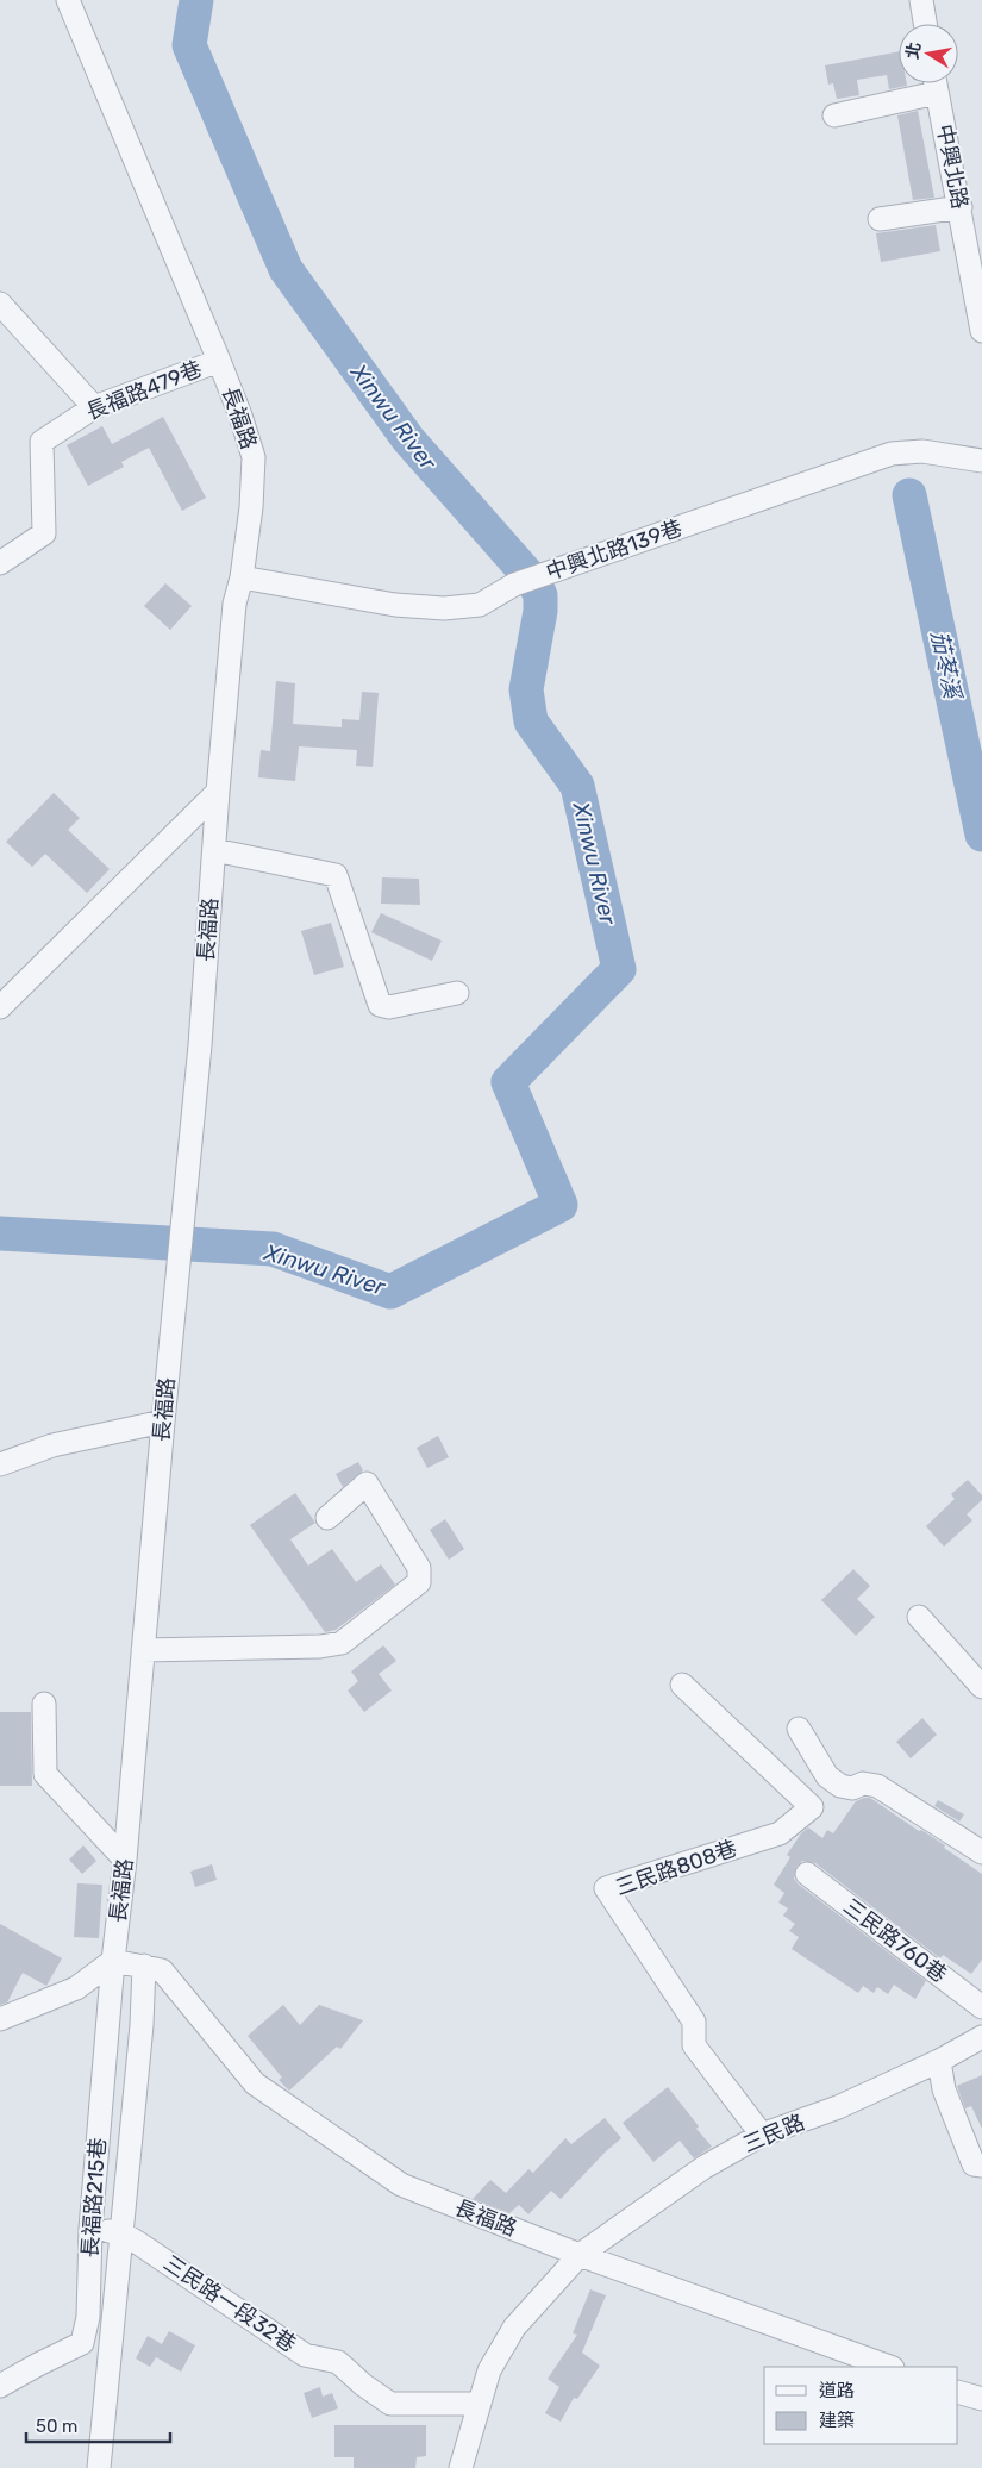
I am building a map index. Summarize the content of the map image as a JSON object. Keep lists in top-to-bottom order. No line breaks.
{"streets":{"street":["中興北路","長福路479巷","長福路","中興北路139巷","三民路808巷","三民路760巷","三民路","長福路215巷","三民路一段32巷"]},"crossings":[["長福路479巷","長福路"],["長福路","中興北路139巷"],["長福路","三民路"],["長福路","長福路215巷"],["三民路808巷","三民路"],["三民路","三民路一段32巷"],["長福路215巷","三民路一段32巷"]],"water":["Xinwu River","茄苳溪"],"legend":["道路","建築"],"scale_bar":"50 m","north":"left"}
